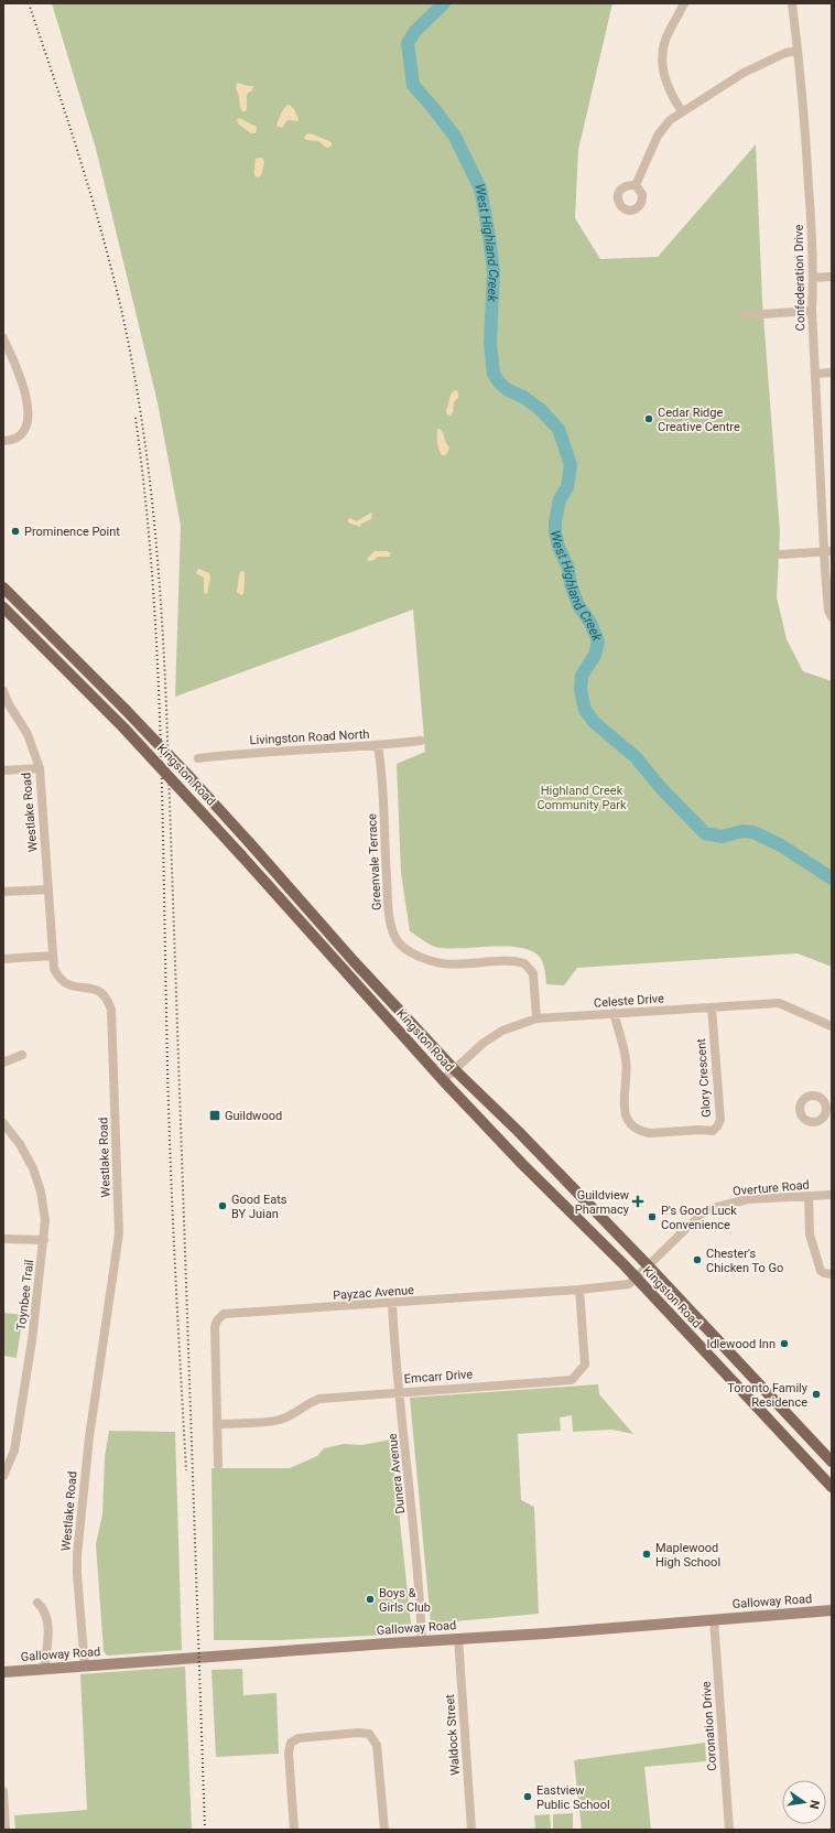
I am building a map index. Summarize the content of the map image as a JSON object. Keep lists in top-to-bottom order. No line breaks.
{"streets":{"main road":["Kingston Road"],"street":["Confederation Drive","Livingston Road North","Westlake Road","Greenvale Terrace","Celeste Drive","Glory Crescent","Overture Road","Payzac Avenue","Toynbee Trail","Emcarr Drive","Dunera Avenue","Galloway Road","Coronation Drive","Waldock Street"]},"crossings":[["Livingston Road North","Greenvale Terrace"],["Kingston Road","Celeste Drive"],["Kingston Road","Overture Road"],["Kingston Road","Payzac Avenue"],["Westlake Road","Galloway Road"],["Greenvale Terrace","Celeste Drive"],["Celeste Drive","Glory Crescent"],["Overture Road","Payzac Avenue"],["Payzac Avenue","Emcarr Drive"],["Payzac Avenue","Dunera Avenue"],["Emcarr Drive","Dunera Avenue"],["Dunera Avenue","Galloway Road"],["Galloway Road","Coronation Drive"],["Galloway Road","Waldock Street"]],"water":["West Highland Creek"],"parks":["Highland Creek Community Park"],"places":{"other":["Cedar Ridge Creative Centre","Prominence Point","Good Eats BY Juian","P's Good Luck Convenience","Chester's Chicken To Go","Idlewood Inn","Toronto Family Residence","Maplewood High School","Boys & Girls Club","Eastview Public School"],"transit":["Guildwood"],"health":["Guildview Pharmacy"]},"north":"right"}
